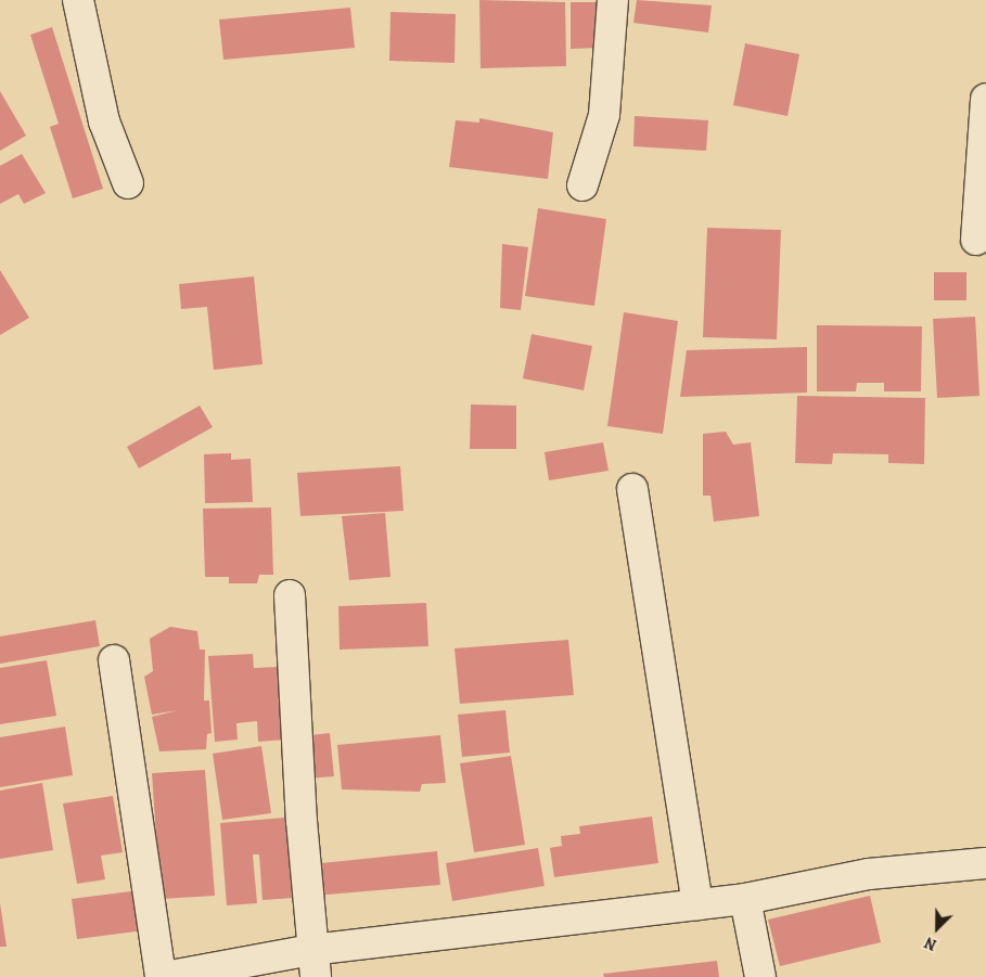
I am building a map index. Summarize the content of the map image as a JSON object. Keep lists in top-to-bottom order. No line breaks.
{"north":"bottom left"}
